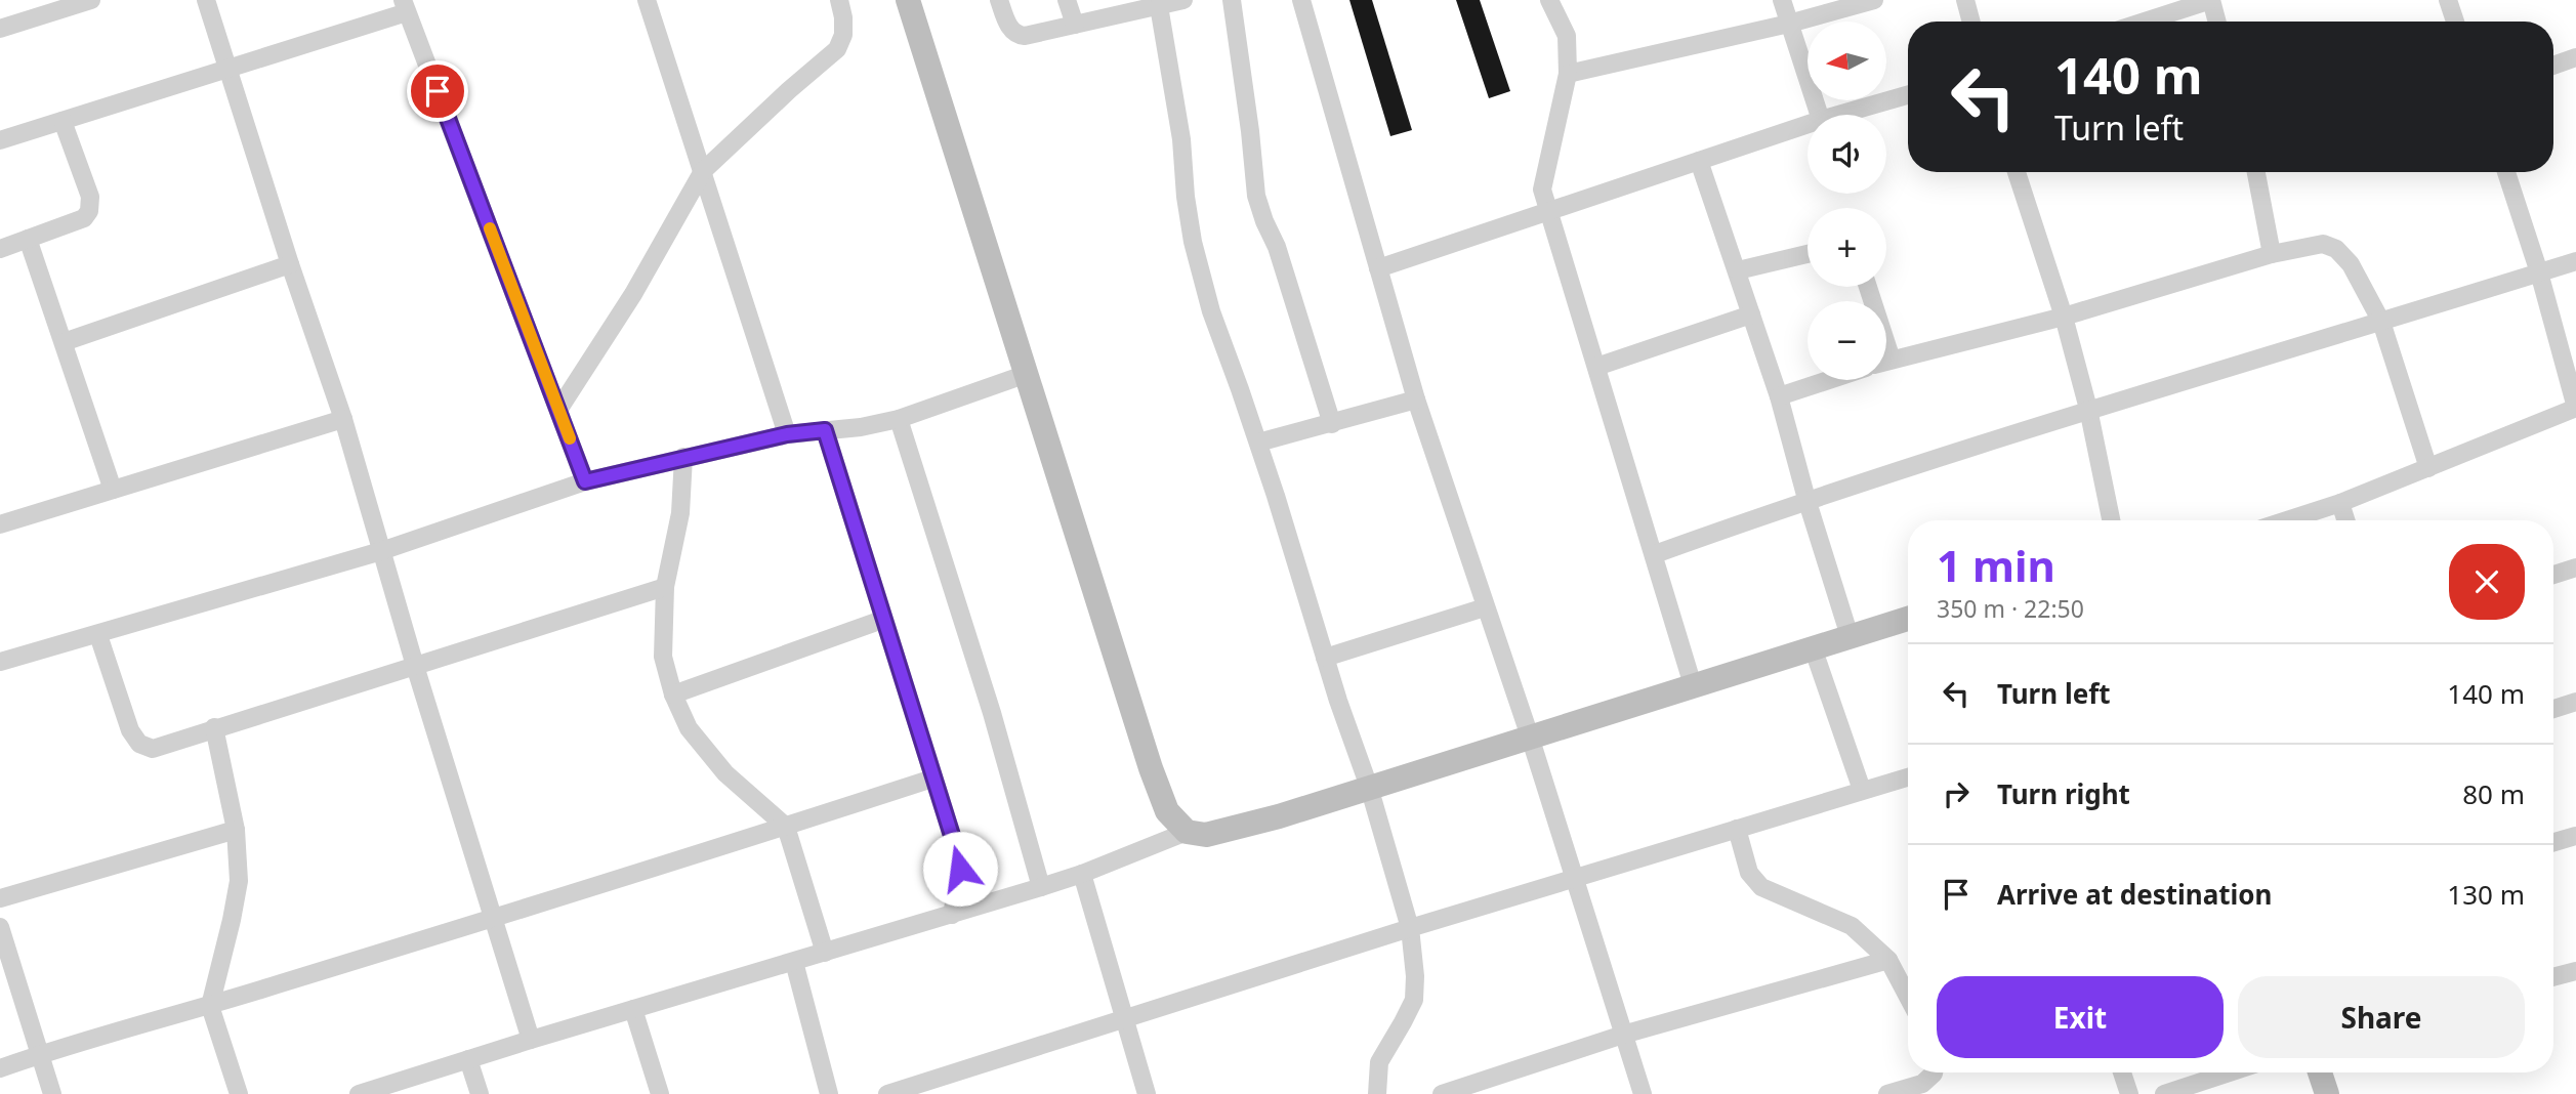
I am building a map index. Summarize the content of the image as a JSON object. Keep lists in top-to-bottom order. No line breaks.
{"north":"left","page":{"map_buttons":["+","−"],"turn":["140 m","Turn left"],"heading":["1 min","350 m · 22:50"],"list":[{"name":"Turn left","value":"140 m"},{"name":"Turn right","value":"80 m"},{"name":"Arrive at destination","value":"130 m"}],"buttons":["Exit","Share"]}}
